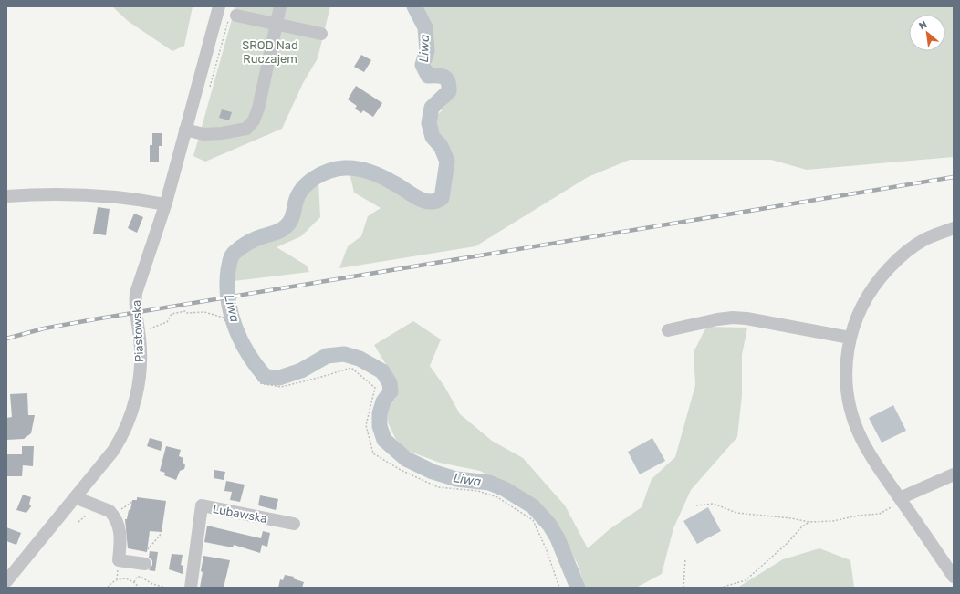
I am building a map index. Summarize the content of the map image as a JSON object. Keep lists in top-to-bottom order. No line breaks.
{"streets":{"street":["Piastowska","Lubawska"]},"water":["Liwa"],"parks":["SROD Nad Ruczajem"],"north":"top left"}
